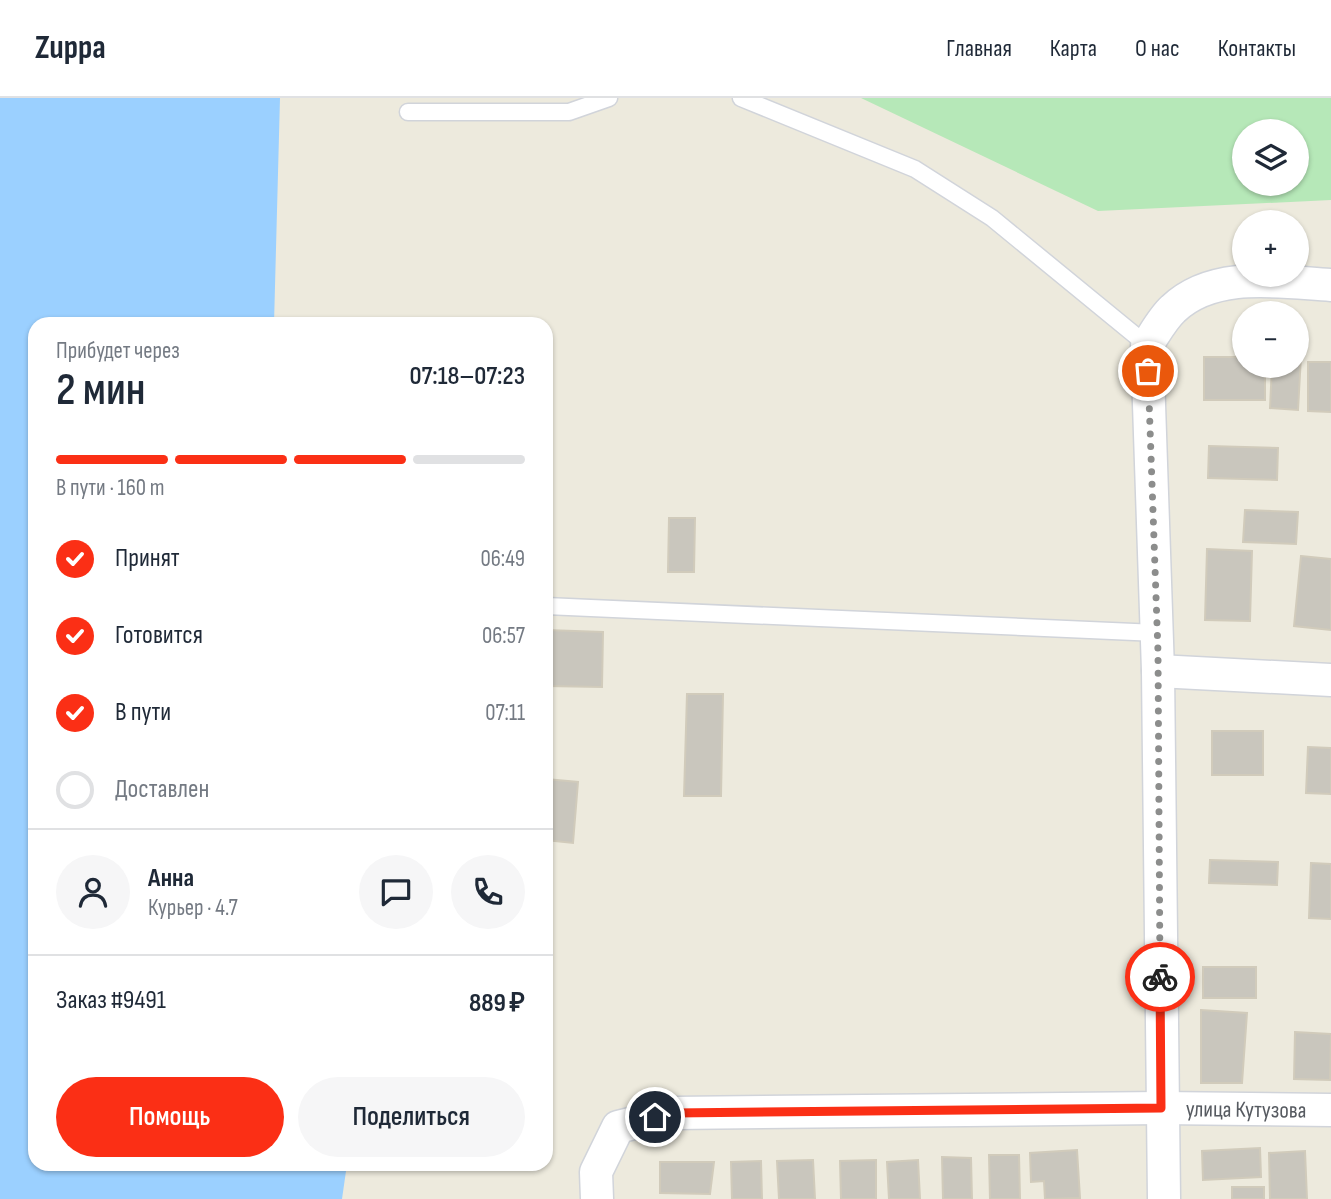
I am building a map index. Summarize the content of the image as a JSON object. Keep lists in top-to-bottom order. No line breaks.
{"streets":{"street":["улица Кутузова"]},"page":{"header":"Zuppa","nav":["Главная","Карта","О нас","Контакты"],"map_buttons":["+","−"],"heading":["2 мин","Прибудет через","07:18–07:23"],"panel":["Анна","Курьер · 4.7","Заказ #9491","889 ₽"],"bar":"В пути · 160 m","list":[["Принят","06:49"],["Готовится","06:57"],["В пути","07:11"],"Доставлен"],"buttons":["Помощь","Поделиться"]}}
